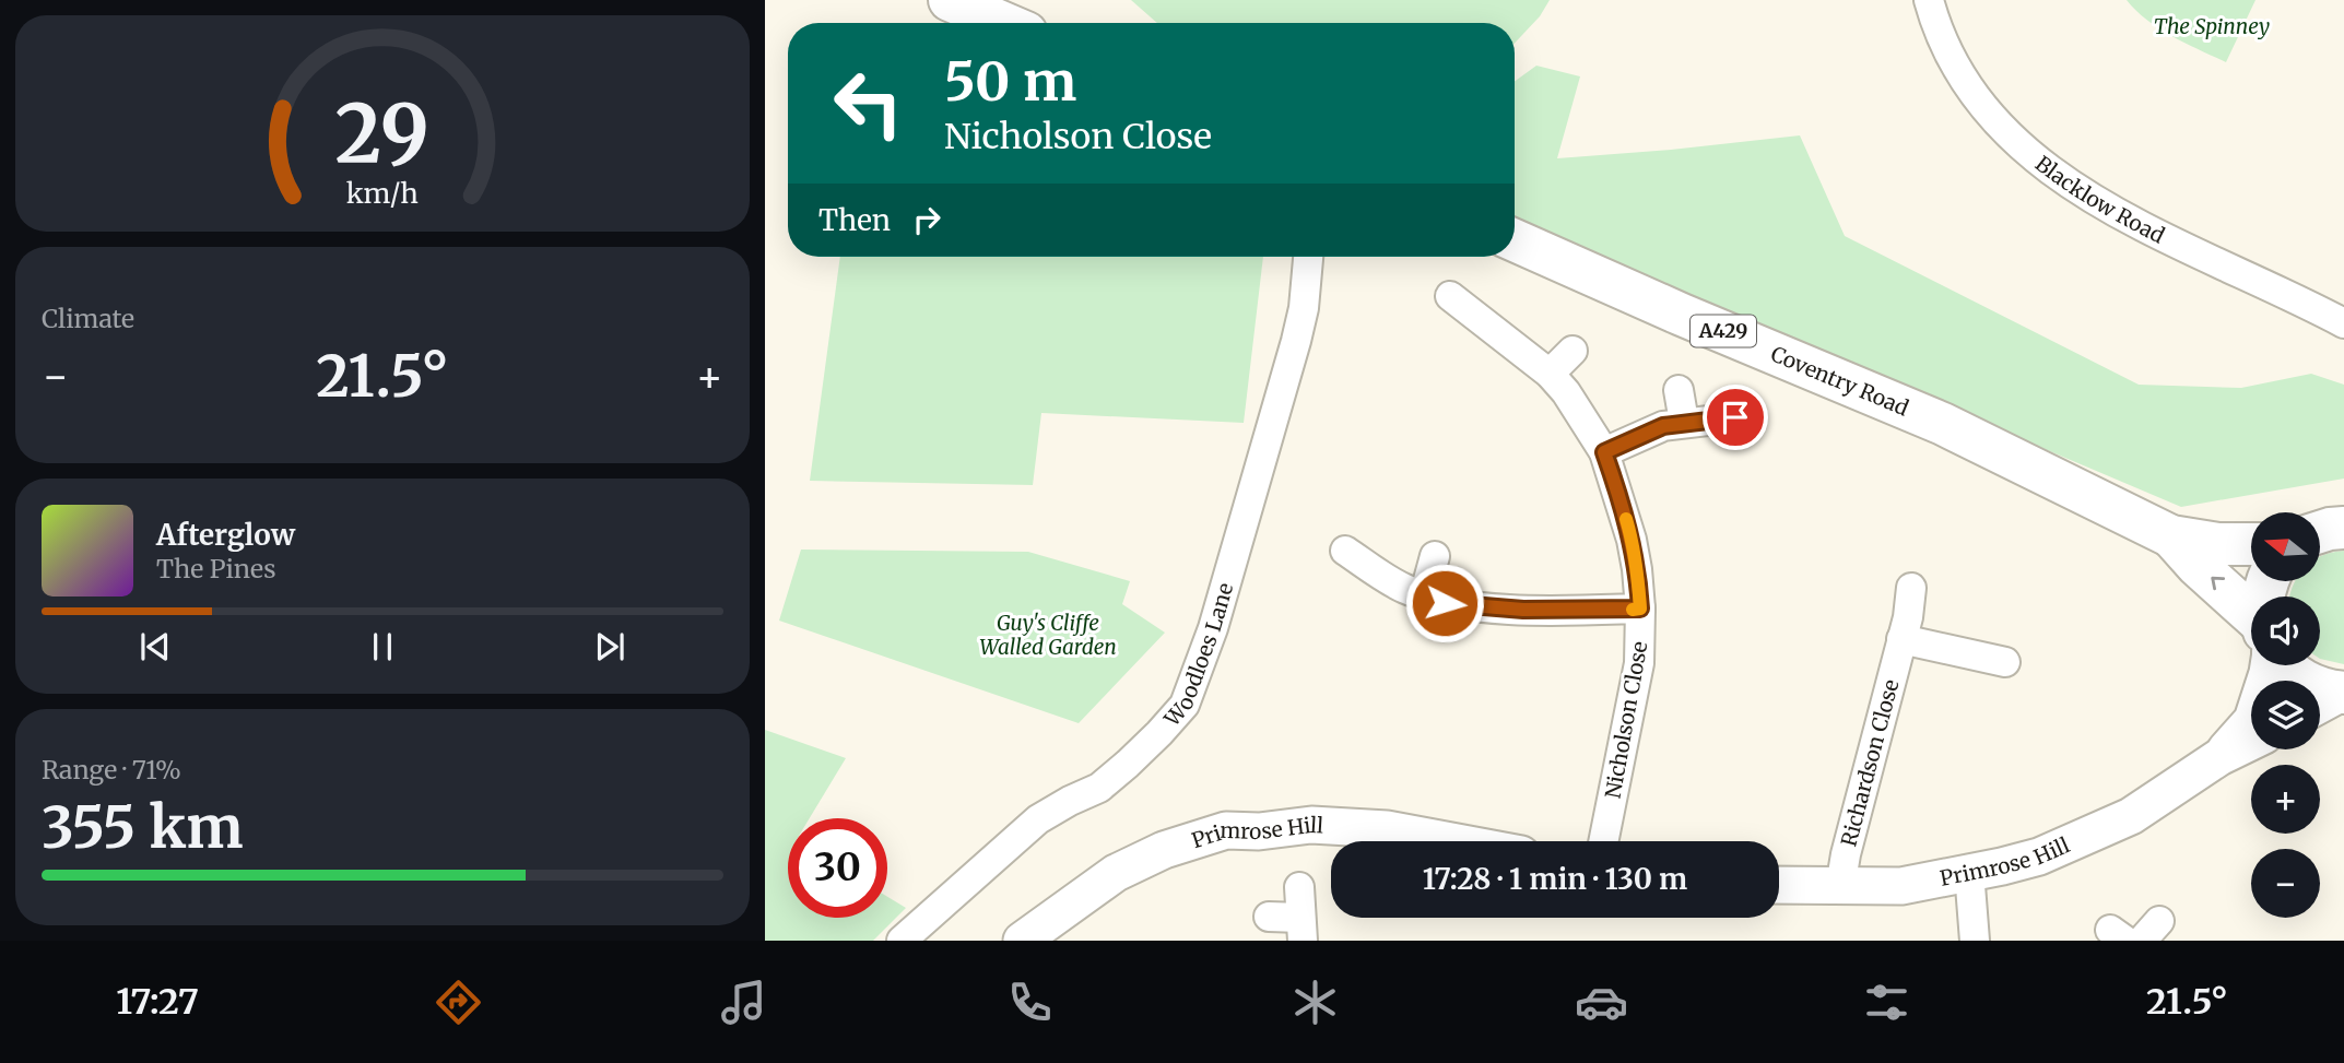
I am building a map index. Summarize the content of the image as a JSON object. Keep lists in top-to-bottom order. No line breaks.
{"streets":{"main road":["A429","Coventry Road"],"street":["Blacklow Road","Woodloes Lane","Nicholson Close","Richardson Close","Primrose Hill"]},"crossings":[["Richardson Close","Primrose Hill"]],"parks":["The Spinney","Guy's Cliffe Walled Garden"],"north":"left","page":{"turn":["50 m","Nicholson Close"],"then":"Then","tile":["Climate",["Range · 71%","355 km"]],"heat":["−","21.5°","+"],"song":["Afterglow","The Pines"],"map_buttons":["+","−"],"limit":"30","trip":"17:28 · 1 min · 130 m","tabs":["17:27","21.5°"],"gauge":["29","km/h"]}}
